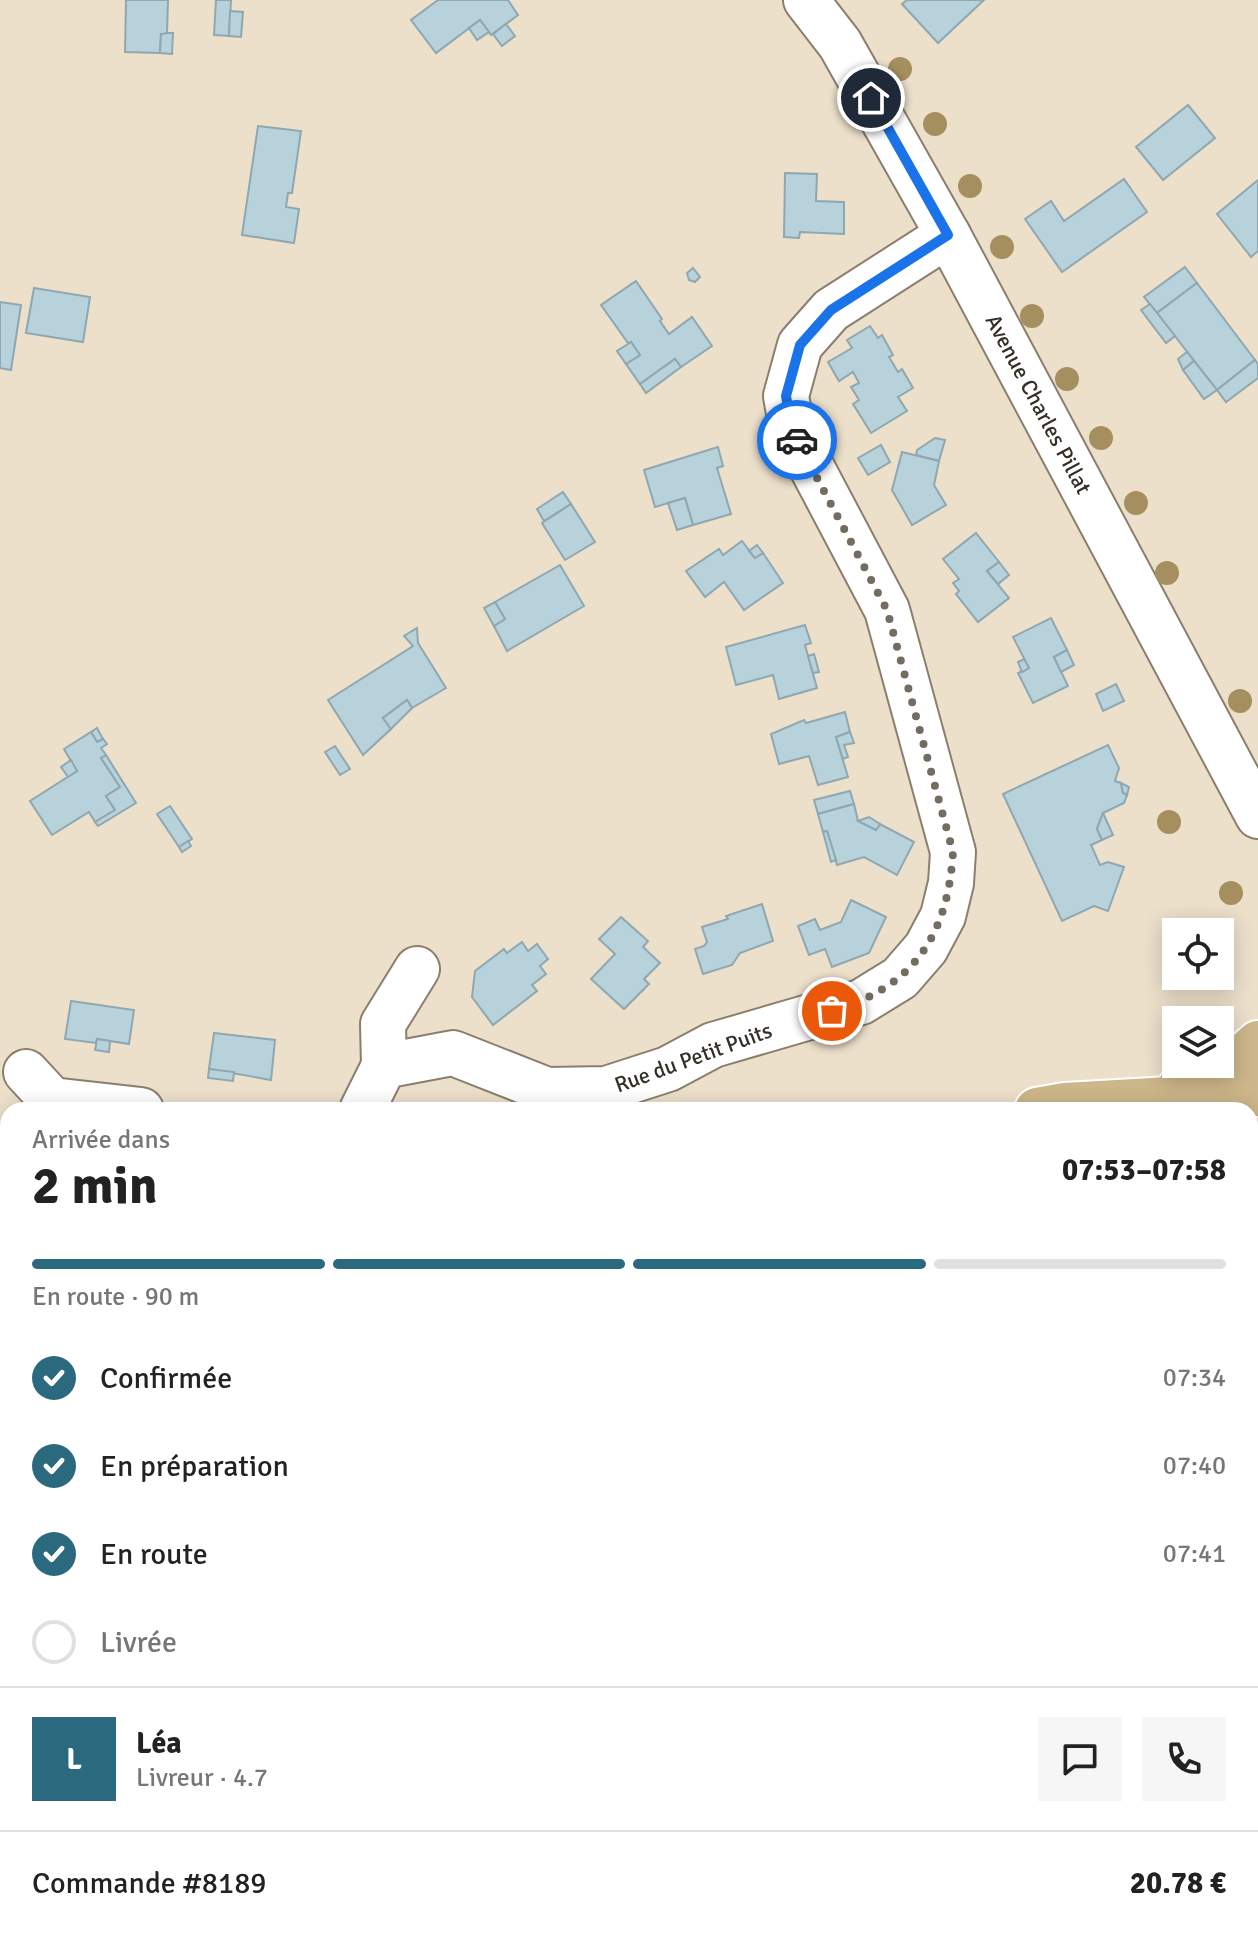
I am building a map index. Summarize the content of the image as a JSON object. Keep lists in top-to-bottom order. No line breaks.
{"streets":{"street":["Avenue Charles Pillat","Rue du Petit Puits"]},"crossings":[["Avenue Charles Pillat","Rue du Petit Puits"]],"page":{"heading":["2 min","Arrivée dans","07:53–07:58"],"panel":["Léa","Livreur · 4.7","Commande #8189","20.78 €"],"bar":"En route · 90 m","list":[["Confirmée","07:34"],["En préparation","07:40"],["En route","07:41"],"Livrée"],"round":"L"}}
